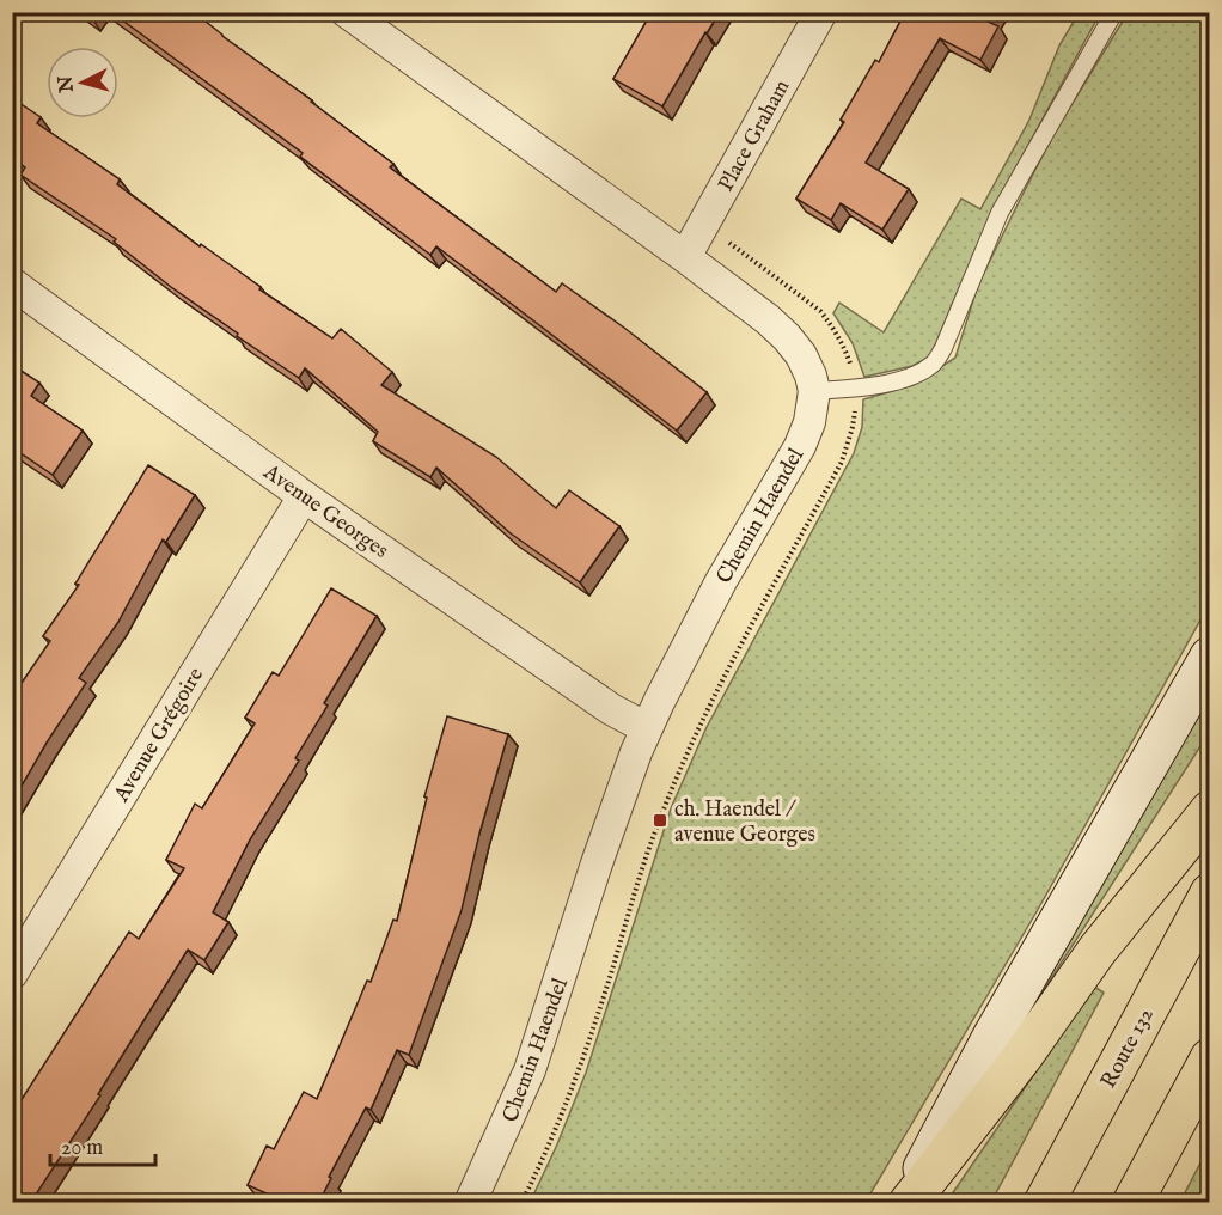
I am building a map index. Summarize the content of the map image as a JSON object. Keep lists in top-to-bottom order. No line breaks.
{"streets":{"highway":["Route 132"],"street":["Place Graham","Avenue Georges","Chemin Haendel","Avenue Grégoire"]},"crossings":[["Avenue Georges","Chemin Haendel"],["Avenue Georges","Avenue Grégoire"]],"places":{"transit":["ch. Haendel / avenue Georges"]},"scale_bar":"20 m","north":"left"}
